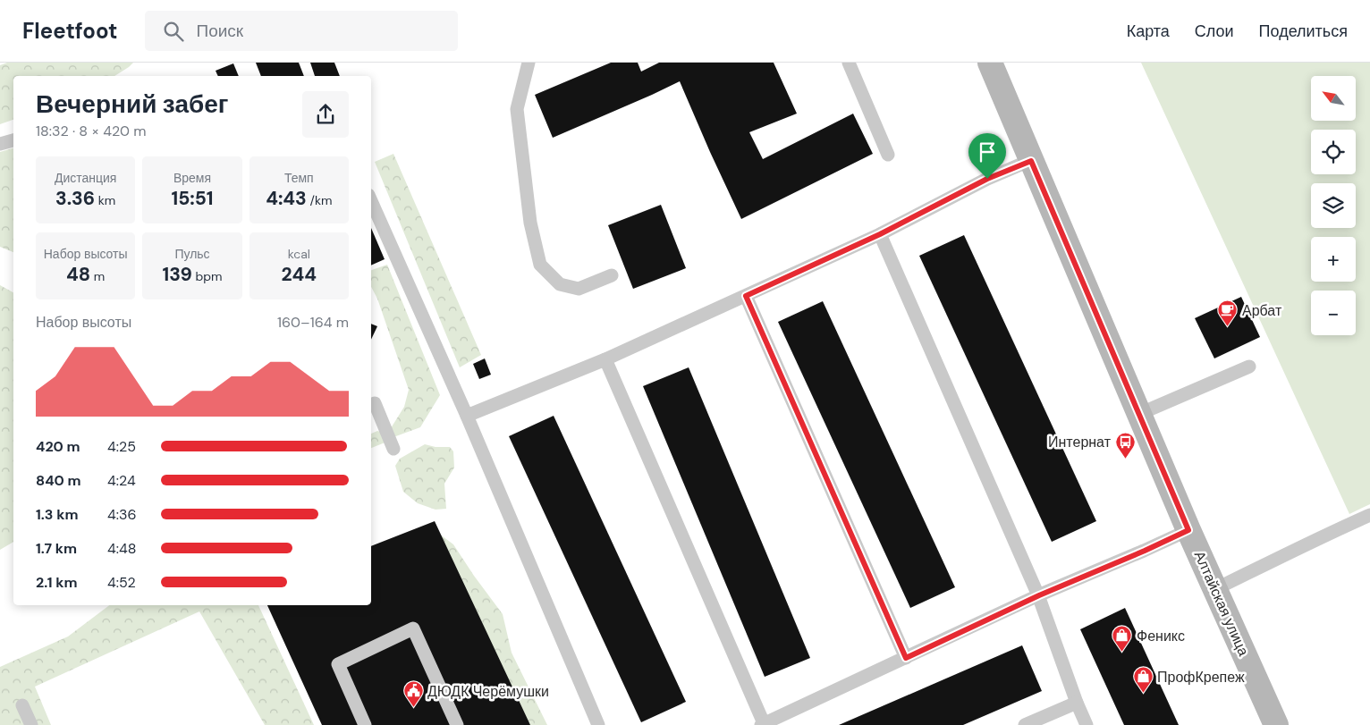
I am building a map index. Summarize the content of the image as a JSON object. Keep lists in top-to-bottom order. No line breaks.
{"streets":{"main road":["Алтайская улица"]},"places":{"cafe":["Арбат"],"bus stop":["Интернат"],"shop":["Феникс","ПрофКрепеж"],"public building":["ДЮДК Черёмушки"]},"north":"top left","page":{"header":"Fleetfoot","search":"Поиск","nav":["Карта","Слои","Поделиться"],"map_buttons":["+","−"],"heading":["Вечерний забег","18:32 · 8 × 420 m"],"stats":[["Дистанция","3.36 km"],["Время","15:51"],["Темп","4:43 /km"],["Набор высоты","48 m"],["Пульс","139 bpm"],["kcal","244"]],"chart":["Набор высоты","160–164 m"],"list":[{"name":"420 m","note":"4:25"},{"name":"840 m","note":"4:24"},{"name":"1.3 km","note":"4:36"},{"name":"1.7 km","note":"4:48"},{"name":"2.1 km","note":"4:52"}]}}
